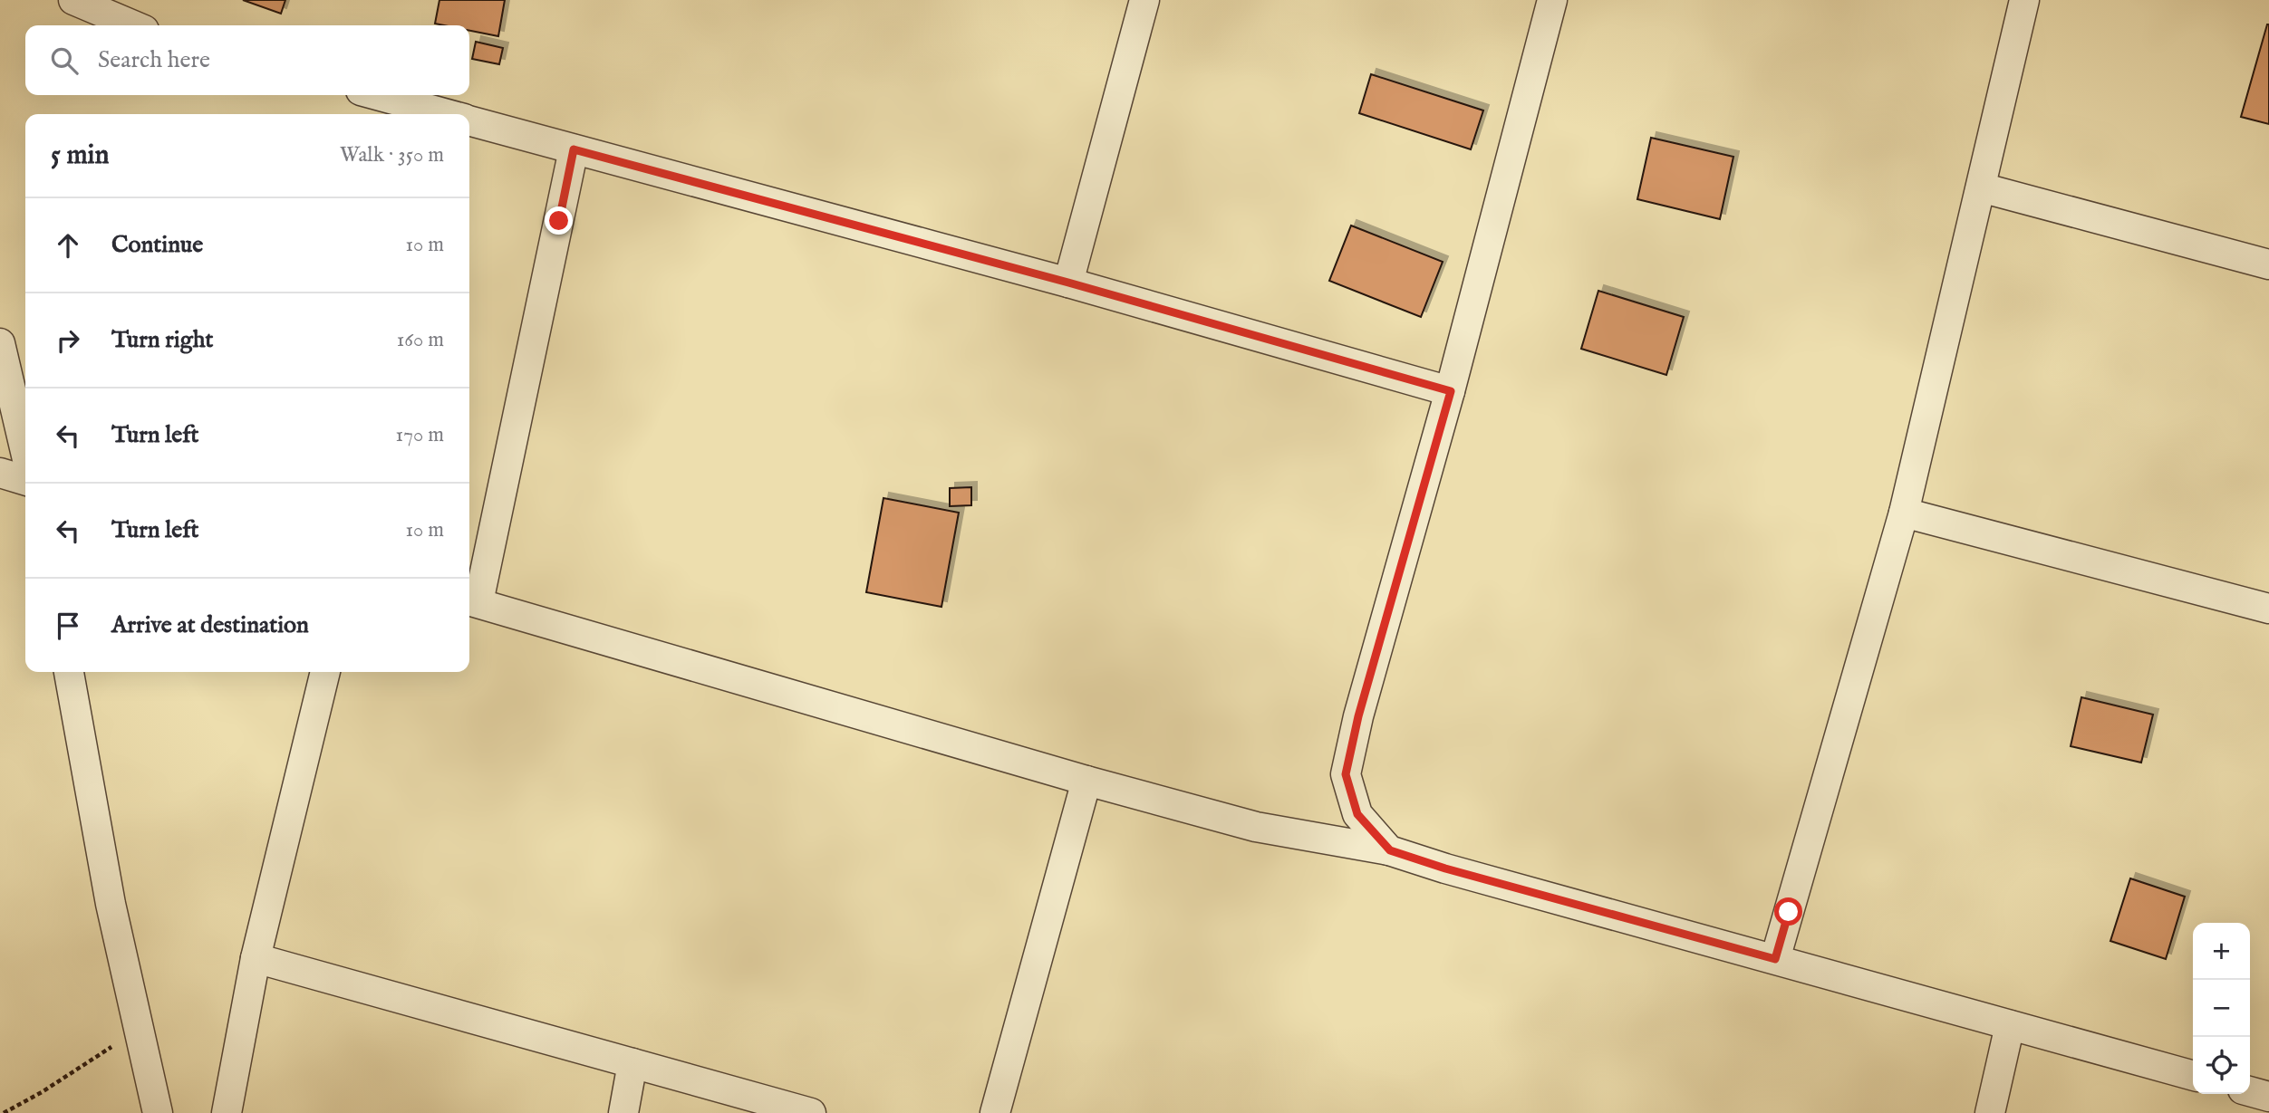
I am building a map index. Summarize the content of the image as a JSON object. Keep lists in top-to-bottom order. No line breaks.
{"page":{"search":"Search here","heading":["5 min","Walk · 350 m"],"list":[["Continue","10 m"],["Turn right","160 m"],["Turn left","170 m"],["Turn left","10 m"],"Arrive at destination"],"map_buttons":["+","−"]}}
